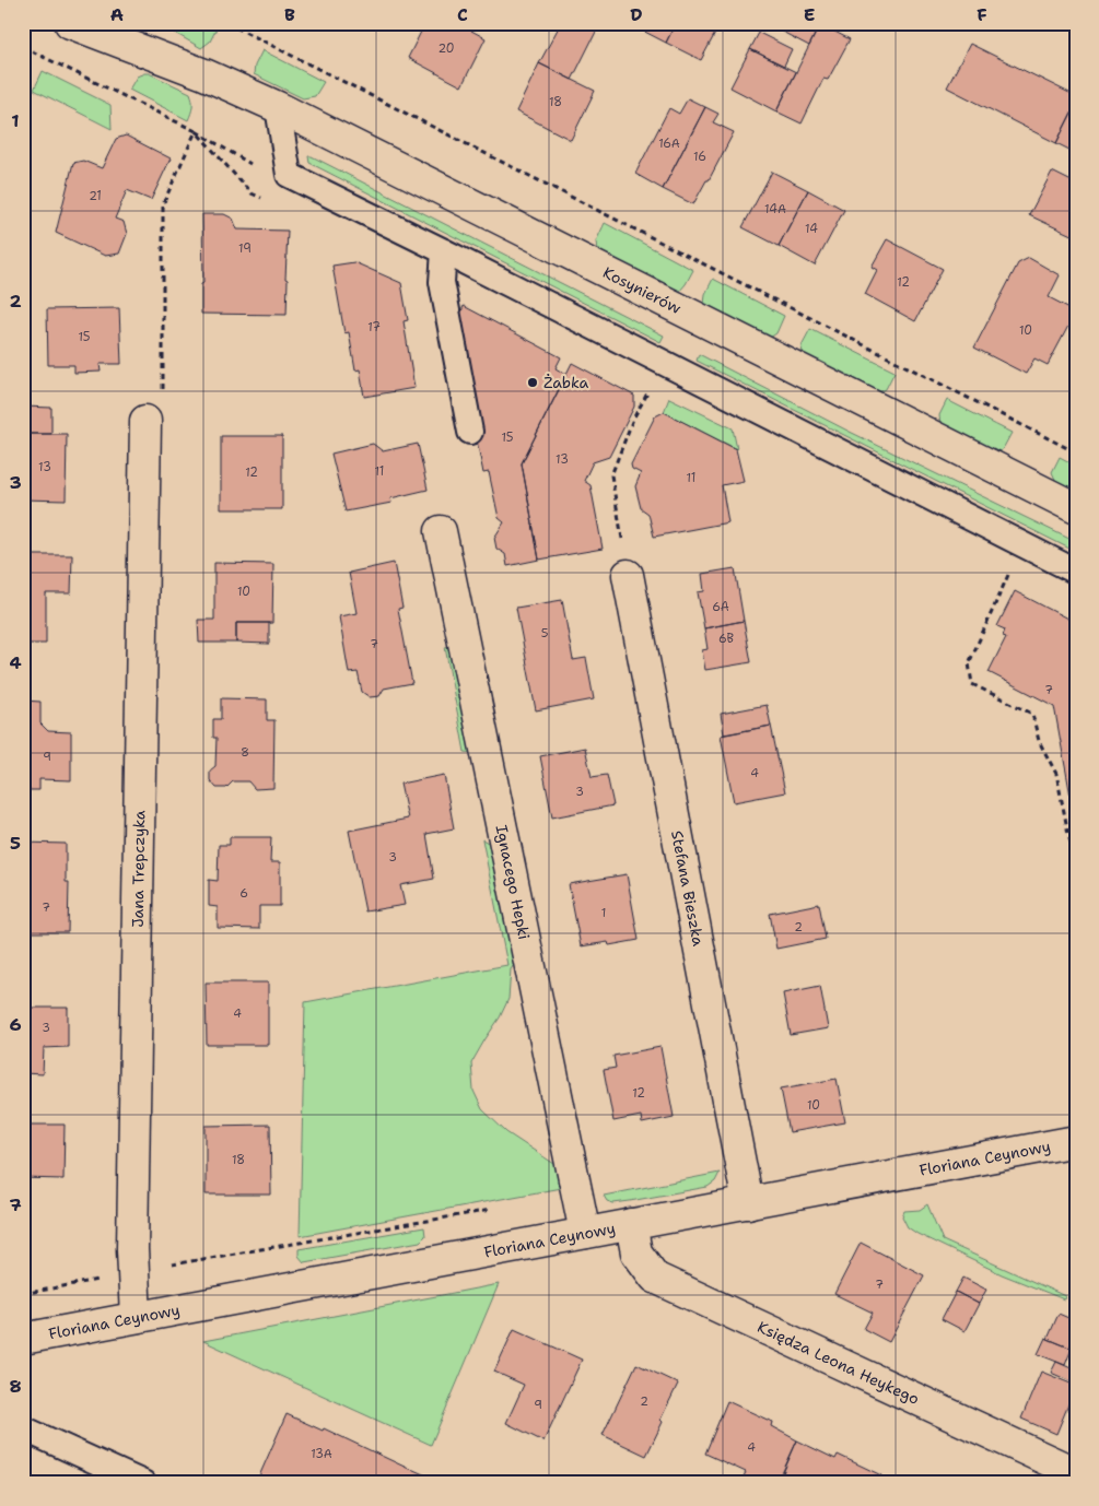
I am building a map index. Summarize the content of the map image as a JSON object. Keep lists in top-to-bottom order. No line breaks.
{"streets":{"street":["Kosynierów","Jana Trepczyka","Ignacego Hepki","Stefana Bieszka","Floriana Ceynowy","Księdza Leona Heykego"]},"crossings":[["Jana Trepczyka","Floriana Ceynowy"],["Ignacego Hepki","Floriana Ceynowy"],["Stefana Bieszka","Floriana Ceynowy"],["Floriana Ceynowy","Księdza Leona Heykego"]],"places":["Żabka"],"house_numbers":["20","18","16A","16","21","14A","14","19","12","17","10","15","15","13","13","11","12","11","10","6A","5","6B","7","7","8","9","4","3","3","6","7","1","2","4","3","12","10","18","7","2","9","4","13A"],"grid":{"columns":["A","B","C","D","E","F"],"rows":["1","2","3","4","5","6","7","8"]}}
